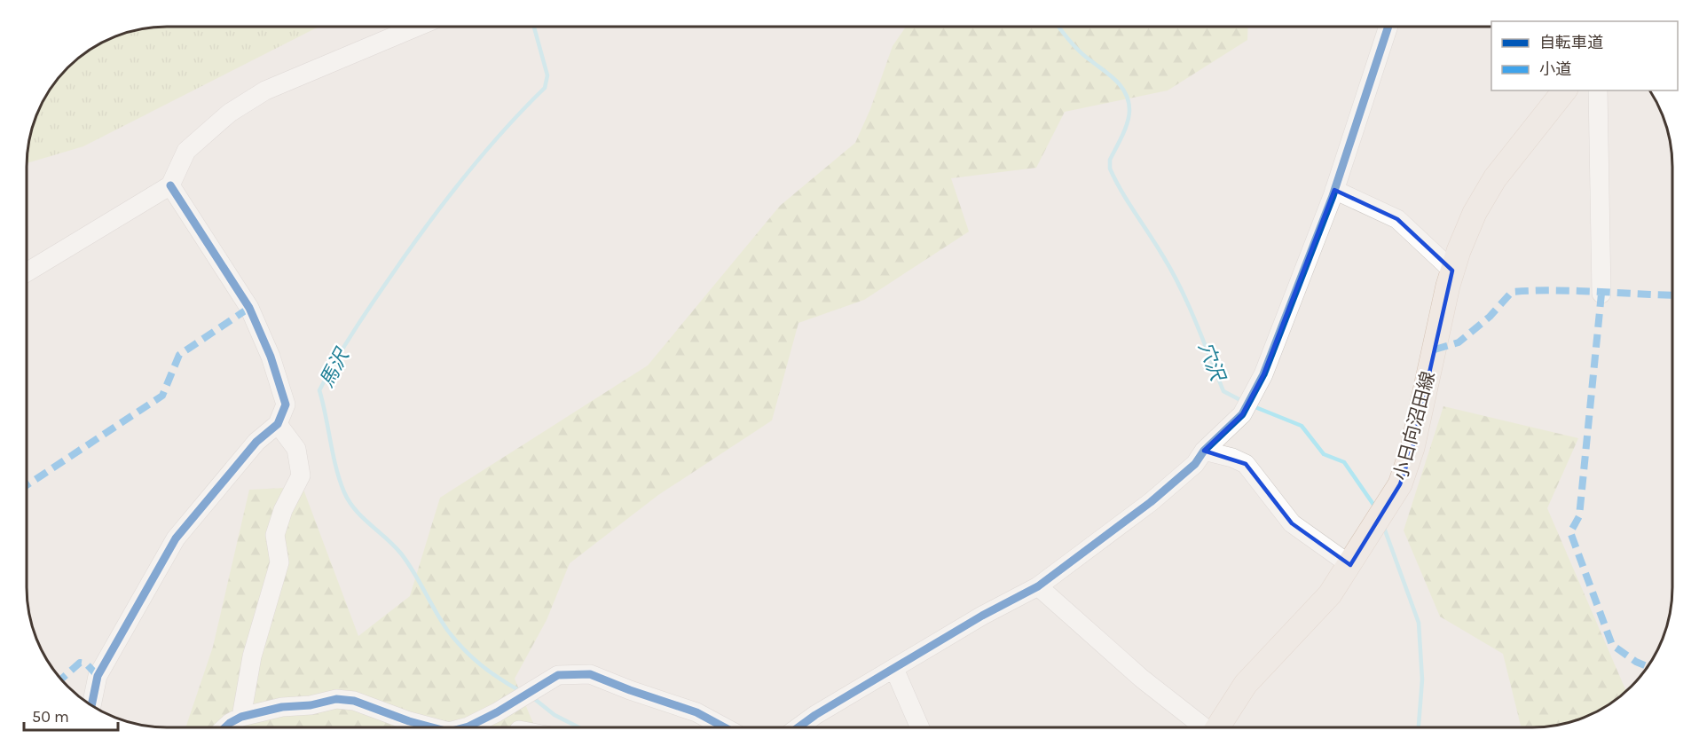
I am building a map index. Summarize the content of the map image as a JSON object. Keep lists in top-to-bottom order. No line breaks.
{"streets":{"main road":["小日向沼田線"]},"water":["穴沢","馬沢"],"legend":["自転車道","小道"],"scale_bar":"50 m"}
